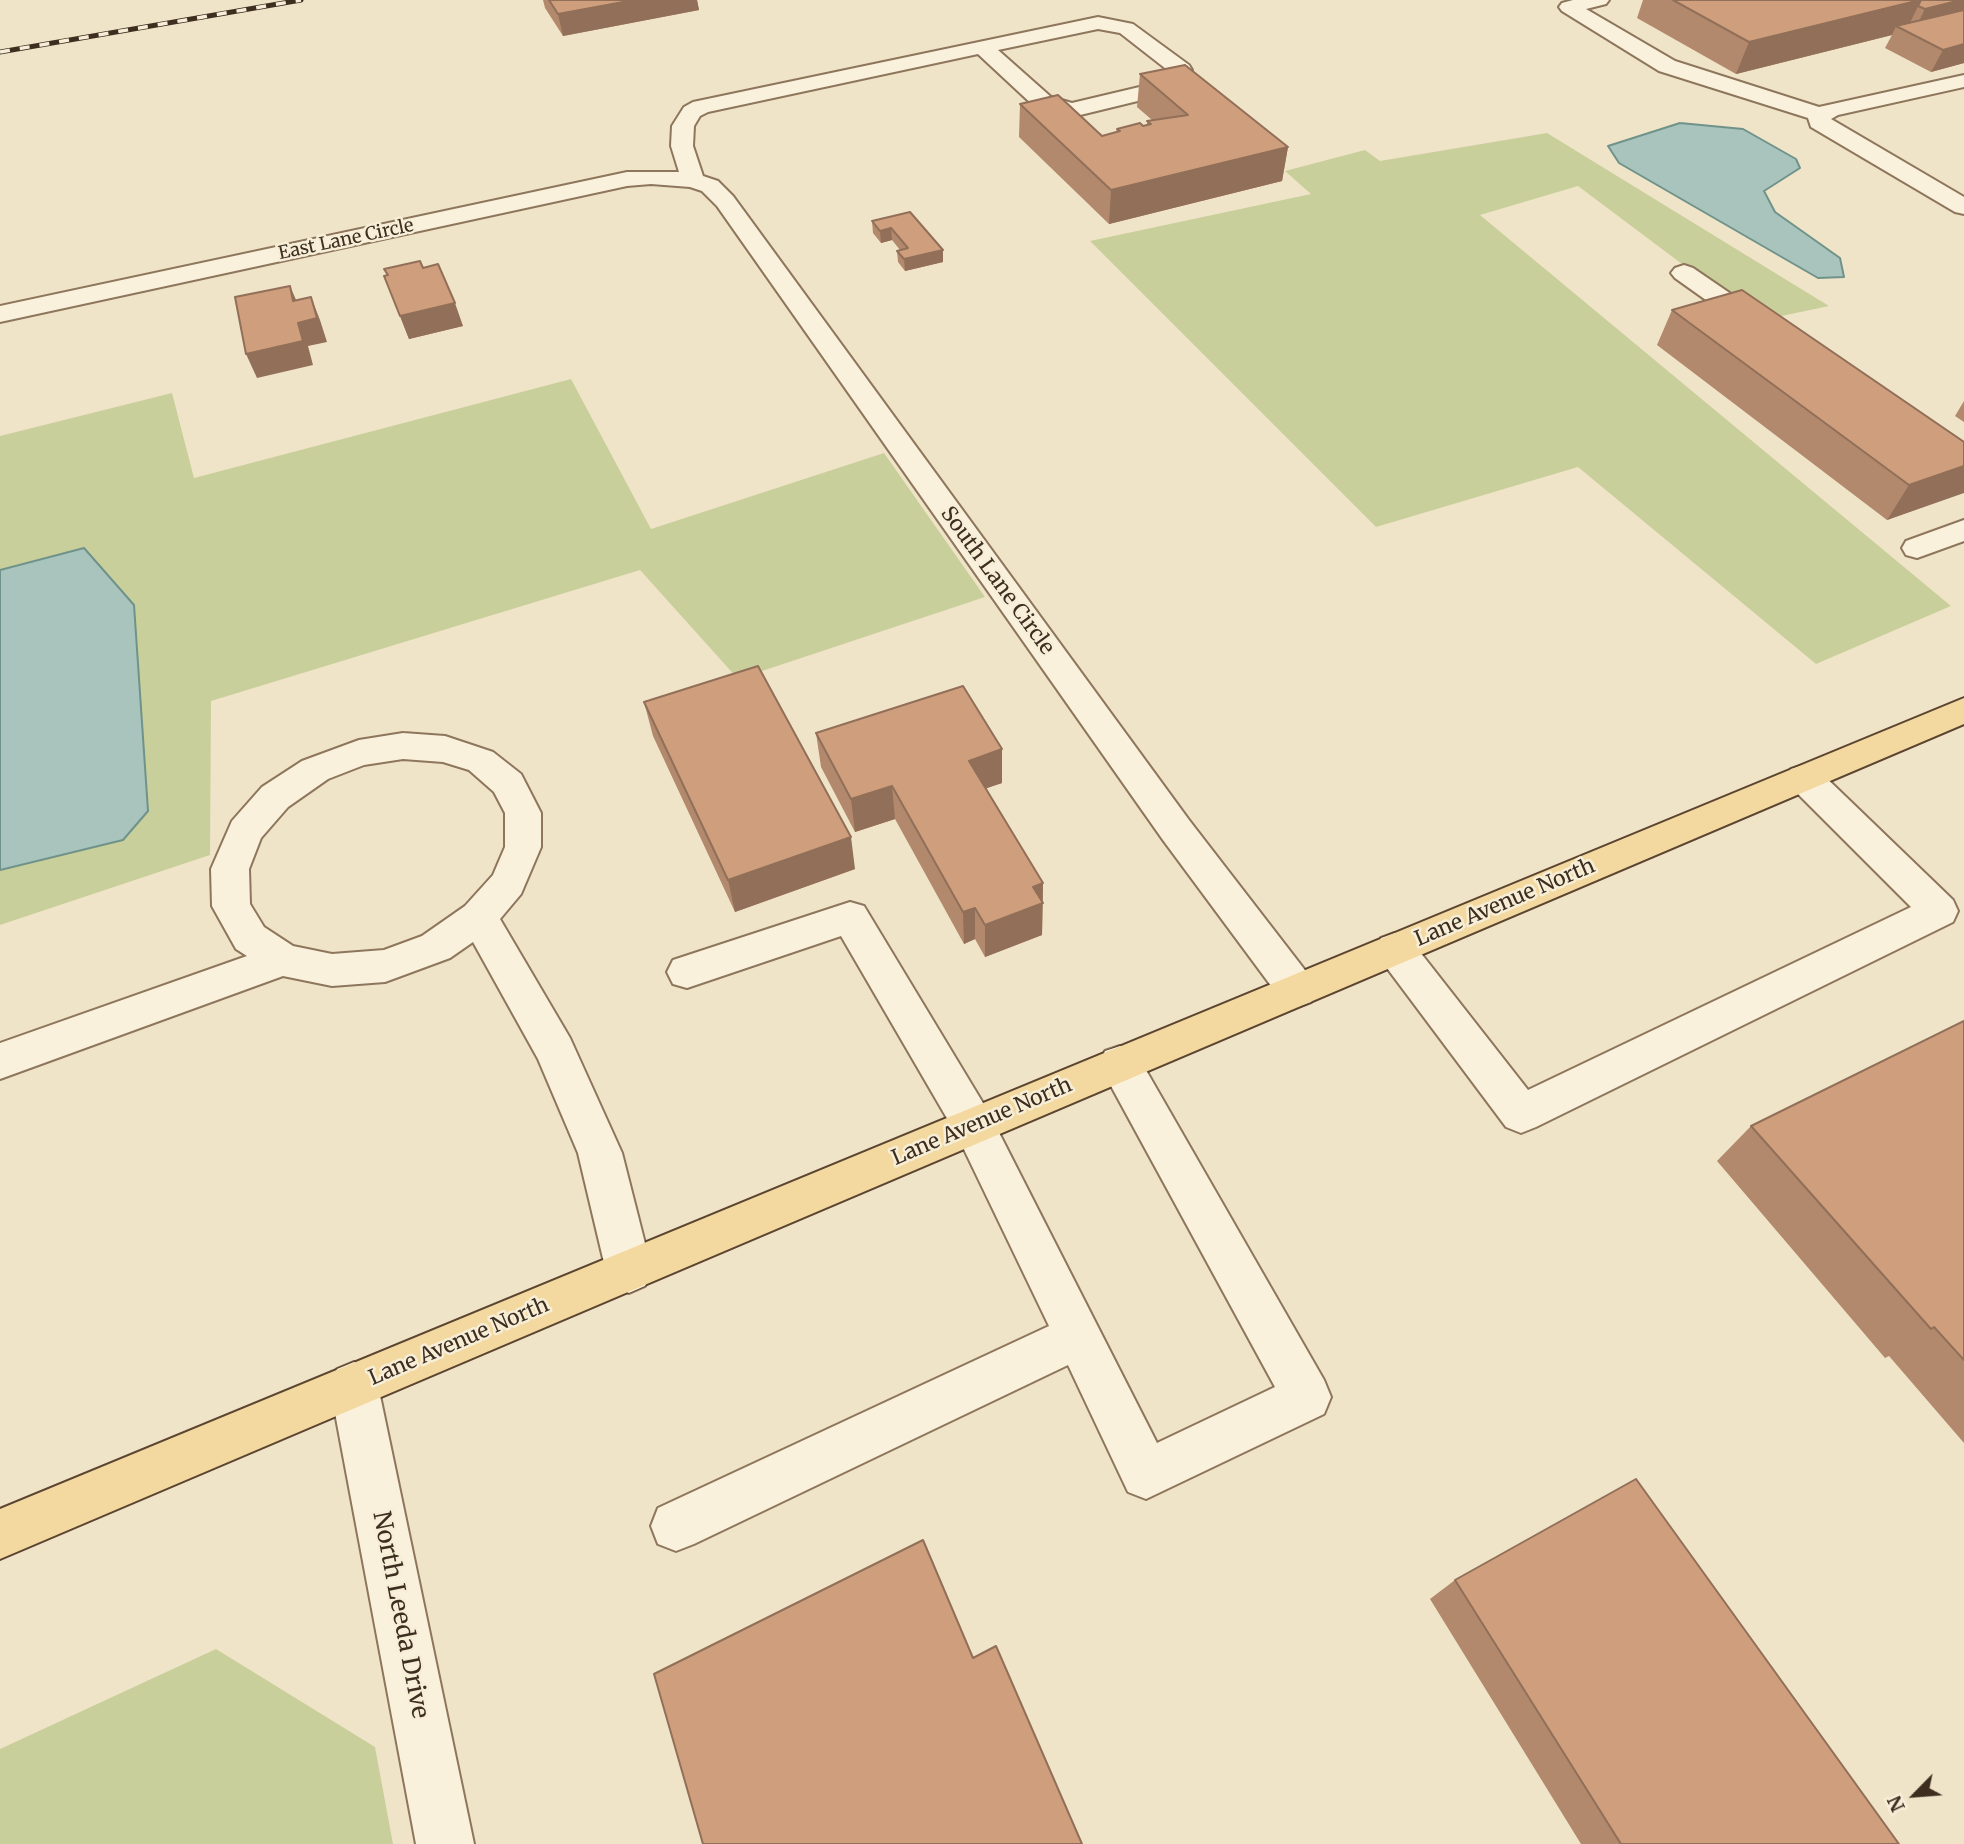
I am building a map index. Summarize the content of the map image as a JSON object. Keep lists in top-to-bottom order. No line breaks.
{"streets":{"main road":["Lane Avenue North"],"street":["East Lane Circle","South Lane Circle","North Leeda Drive"]},"crossings":[["East Lane Circle","South Lane Circle"],["South Lane Circle","Lane Avenue North"],["Lane Avenue North","North Leeda Drive"]],"north":"bottom left"}
